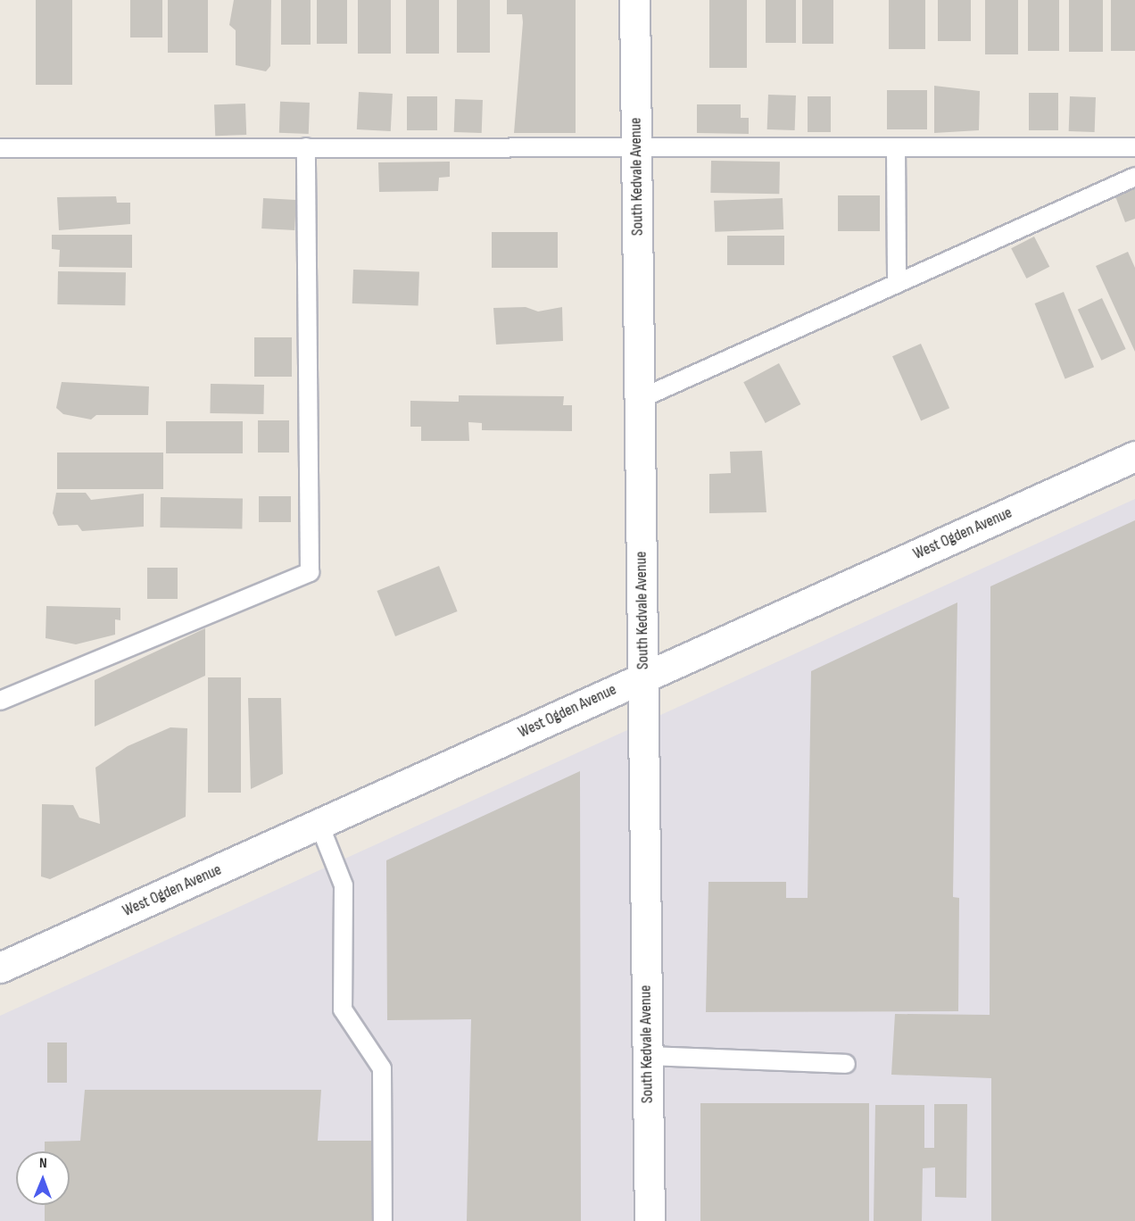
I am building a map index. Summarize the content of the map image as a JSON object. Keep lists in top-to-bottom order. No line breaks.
{"streets":{"main road":["South Kedvale Avenue","West Ogden Avenue"]},"crossings":[["South Kedvale Avenue","West Ogden Avenue"]],"north":"top"}
